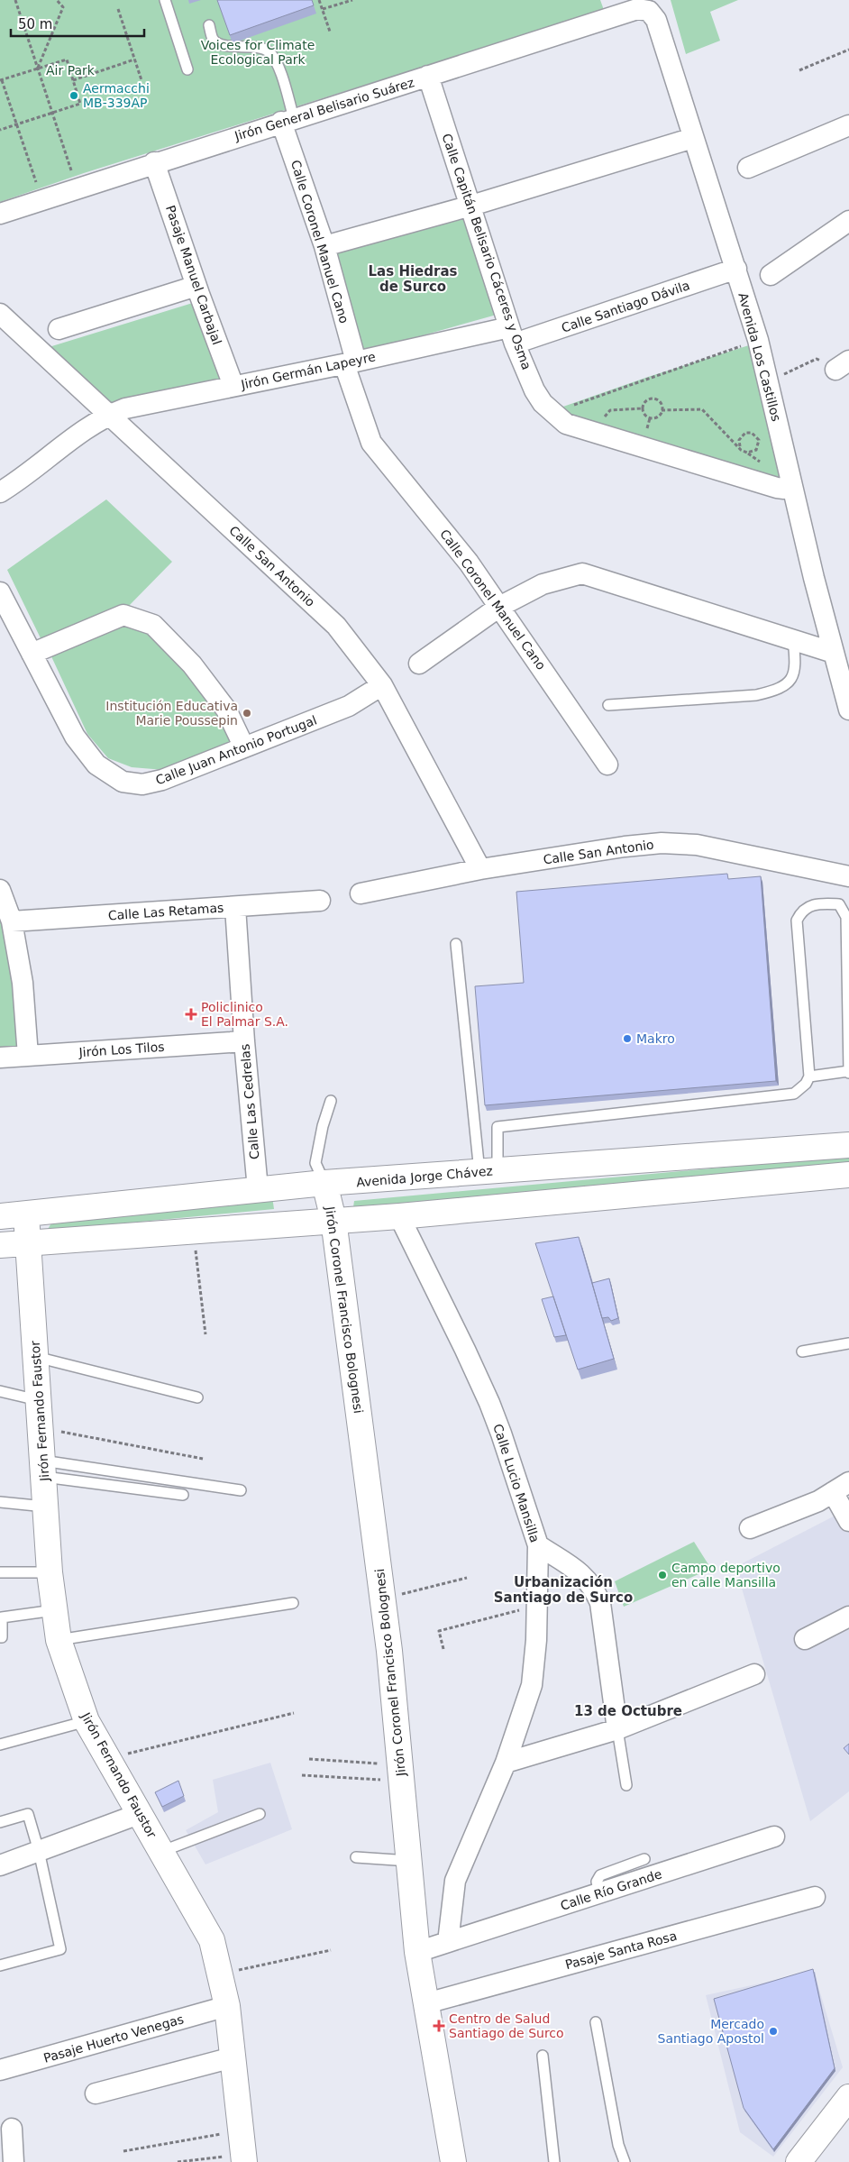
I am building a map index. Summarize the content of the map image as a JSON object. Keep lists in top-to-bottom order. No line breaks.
{"streets":{"street":["Jirón General Belisario Suárez","Calle Coronel Manuel Cano","Calle Capitán Belisario Cáceres y Osma","Pasaje Manuel Carbajal","Calle Santiago Dávila","Avenida Los Castillos","Jirón Germán Lapeyre","Calle San Antonio","Calle Juan Antonio Portugal","Calle Las Retamas","Jirón Los Tilos","Calle Las Cedrelas","Avenida Jorge Chávez","Jirón Coronel Francisco Bolognesi","Jirón Fernando Faustor","Calle Lucio Mansilla","Calle Río Grande","Pasaje Santa Rosa","Pasaje Huerto Venegas"]},"crossings":[["Jirón General Belisario Suárez","Calle Coronel Manuel Cano"],["Jirón General Belisario Suárez","Calle Capitán Belisario Cáceres y Osma"],["Jirón General Belisario Suárez","Pasaje Manuel Carbajal"],["Jirón General Belisario Suárez","Avenida Los Castillos"],["Calle Coronel Manuel Cano","Jirón Germán Lapeyre"],["Calle Capitán Belisario Cáceres y Osma","Calle Santiago Dávila"],["Calle Capitán Belisario Cáceres y Osma","Avenida Los Castillos"],["Calle Capitán Belisario Cáceres y Osma","Jirón Germán Lapeyre"],["Pasaje Manuel Carbajal","Jirón Germán Lapeyre"],["Calle Santiago Dávila","Avenida Los Castillos"],["Calle Santiago Dávila","Jirón Germán Lapeyre"],["Jirón Germán Lapeyre","Calle San Antonio"],["Calle San Antonio","Calle Juan Antonio Portugal"],["Calle Las Retamas","Calle Las Cedrelas"],["Jirón Los Tilos","Calle Las Cedrelas"],["Calle Las Cedrelas","Avenida Jorge Chávez"],["Avenida Jorge Chávez","Jirón Coronel Francisco Bolognesi"],["Avenida Jorge Chávez","Jirón Fernando Faustor"],["Jirón Coronel Francisco Bolognesi","Pasaje Santa Rosa"],["Jirón Fernando Faustor","Pasaje Huerto Venegas"],["Calle Lucio Mansilla","Calle Río Grande"]],"districts":["Las Hiedras de Surco","Urbanización Santiago de Surco","13 de Octubre"],"parks":["Voices for Climate Ecological Park","Air Park"],"places":{"other":["Aermacchi MB-339AP","Institución Educativa Marie Poussepin","Makro","Campo deportivo en calle Mansilla","Mercado Santiago Apostol"],"health":["Policlinico El Palmar S.A.","Centro de Salud Santiago de Surco"]},"scale_bar":"50 m"}
